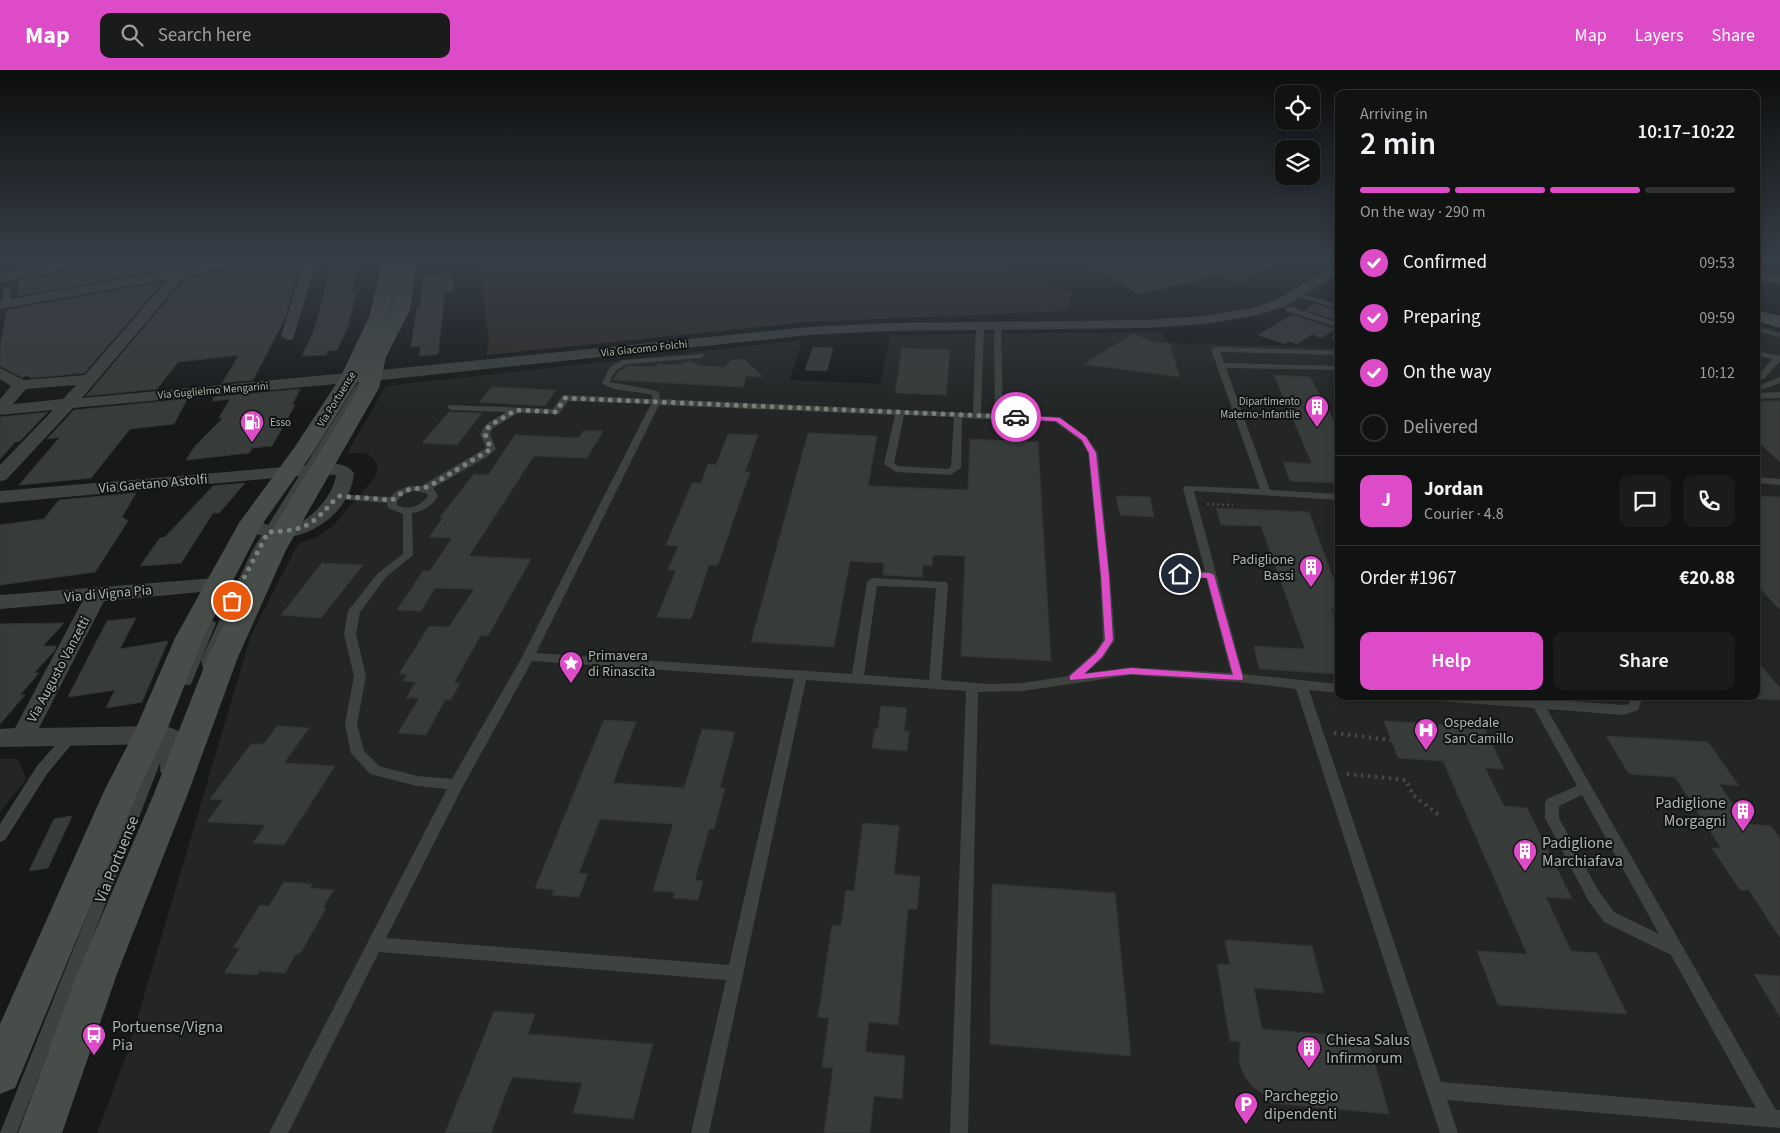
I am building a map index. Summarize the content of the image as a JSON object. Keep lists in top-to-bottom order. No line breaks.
{"streets":{"main road":["Via Portuense"],"street":["Via Giacomo Folchi","Via Guglielmo Mengarini","Via Gaetano Astolfi","Via di Vigna Pia","Via Augusto Vanzetti"]},"crossings":[["Via Giacomo Folchi","Via Guglielmo Mengarini"],["Via Giacomo Folchi","Via Portuense"],["Via Guglielmo Mengarini","Via Portuense"],["Via Portuense","Via Gaetano Astolfi"],["Via Portuense","Via di Vigna Pia"]],"places":{"building":["Dipartimento Materno-Infantile","Padiglione Bassi","Padiglione Morgagni","Padiglione Marchiafava","Chiesa Salus Infirmorum"],"fuel station":["Esso"],"place":["Primavera di Rinascita"],"hospital":["Ospedale San Camillo"],"bus stop":["Portuense/Vigna Pia"],"parking":["Parcheggio dipendenti"]},"page":{"header":"Map","search":"Search here","nav":["Map","Layers","Share"],"heading":["2 min","Arriving in","10:17–10:22"],"panel":["Jordan","Courier · 4.8","Order #1967","€20.88"],"bar":"On the way · 290 m","list":[["Confirmed","09:53"],["Preparing","09:59"],["On the way","10:12"],"Delivered"],"round":"J","buttons":["Help","Share"]}}
